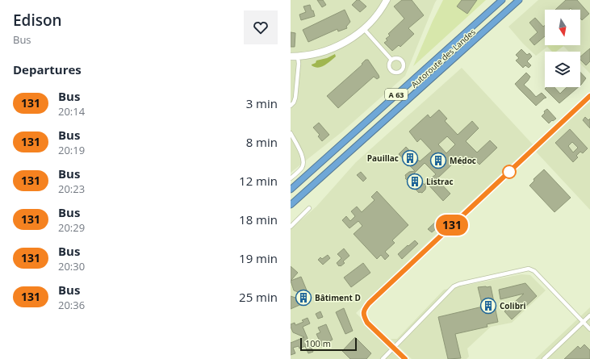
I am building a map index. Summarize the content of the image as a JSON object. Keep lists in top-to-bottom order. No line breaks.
{"streets":{"highway":["Autoroute des Landes","A 63"]},"places":{"building":["Pauillac","Médoc","Listrac","Bâtiment D","Colibri"]},"lines":["bus line 131"],"scale_bar":"100 m","north":"bottom","page":{"heading":[["Edison","Bus"],"Departures"],"on_map":"131","list":[{"mark":"131","name":"Bus","note":"20:14","value":"3 min"},{"mark":"131","name":"Bus","note":"20:19","value":"8 min"},{"mark":"131","name":"Bus","note":"20:23","value":"12 min"},{"mark":"131","name":"Bus","note":"20:29","value":"18 min"},{"mark":"131","name":"Bus","note":"20:30","value":"19 min"},{"mark":"131","name":"Bus","note":"20:36","value":"25 min"}],"scale":"100 m"}}
